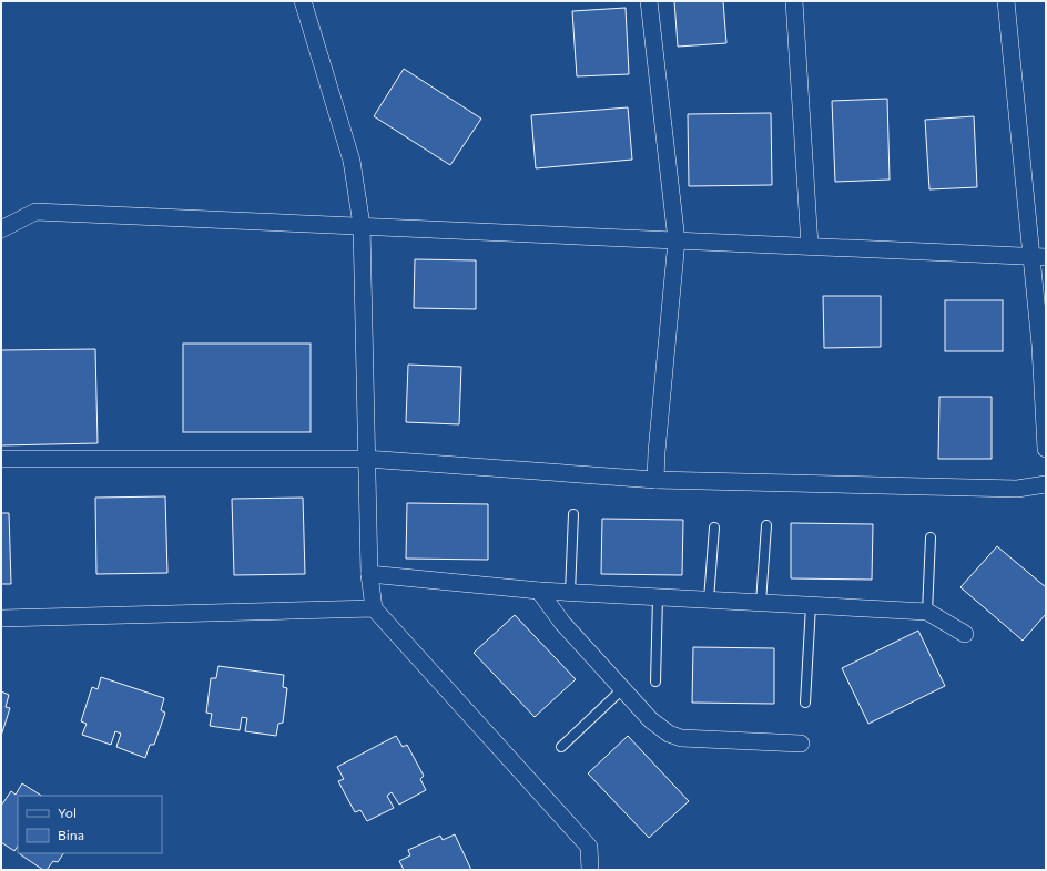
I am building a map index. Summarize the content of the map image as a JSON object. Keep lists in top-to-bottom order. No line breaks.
{"legend":["Yol","Bina"]}
